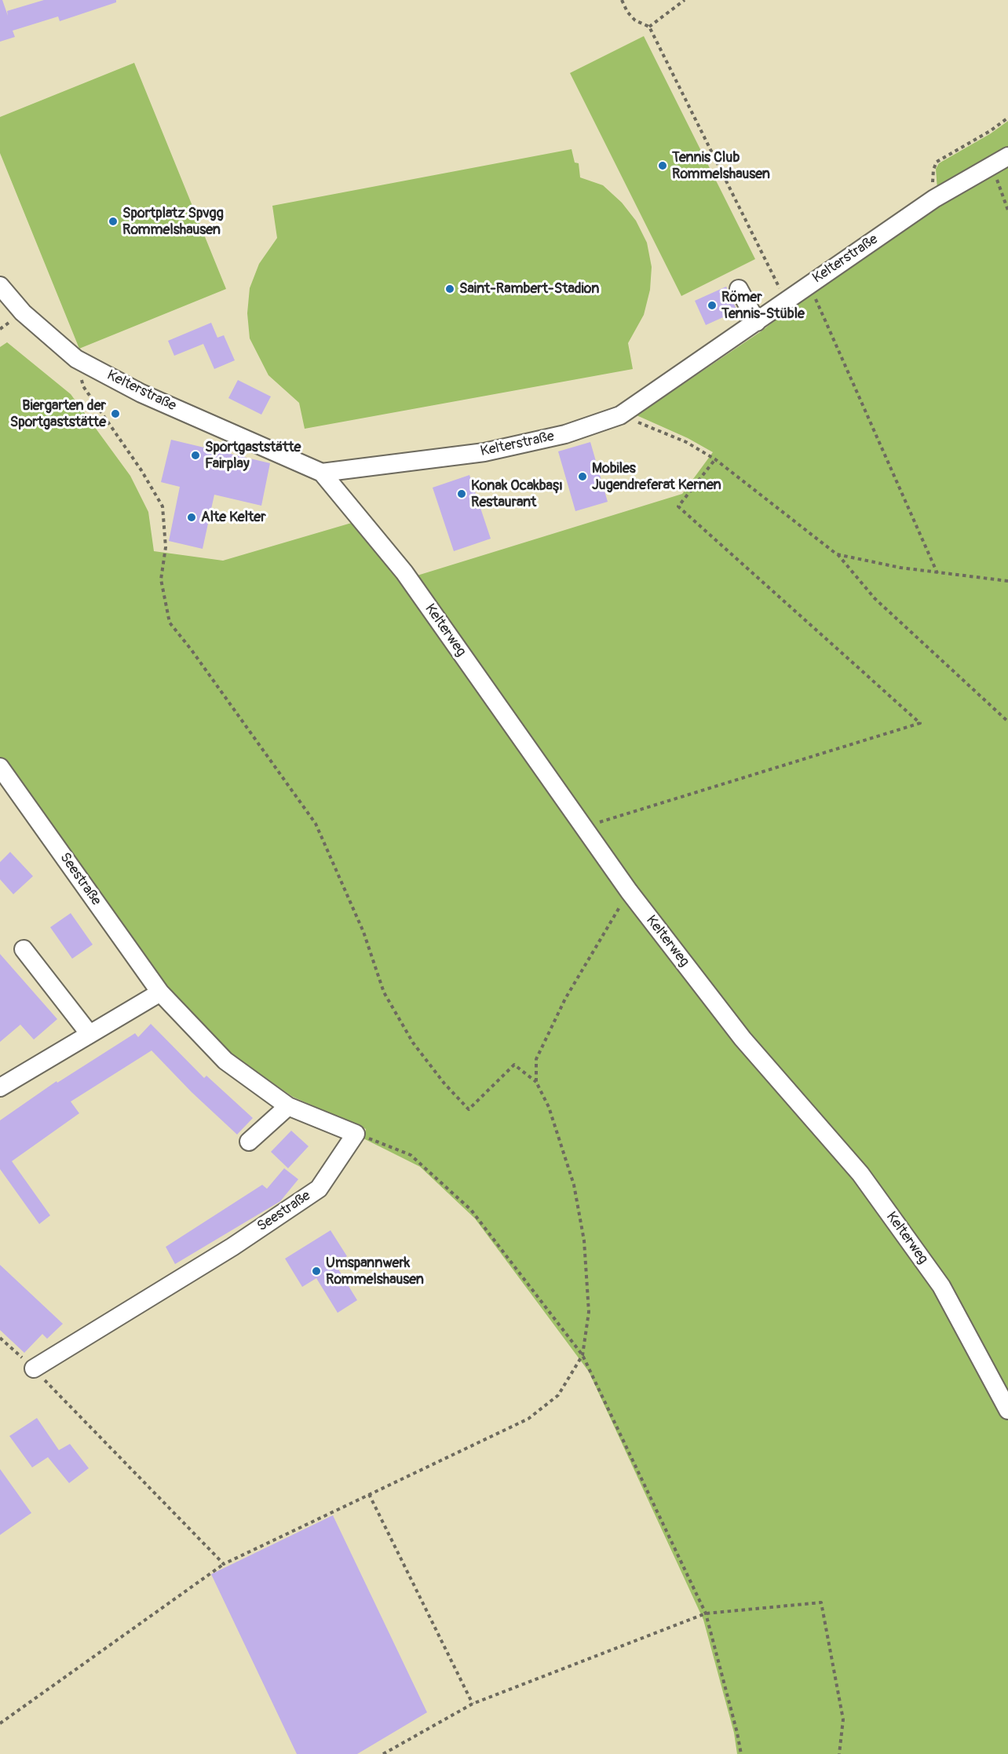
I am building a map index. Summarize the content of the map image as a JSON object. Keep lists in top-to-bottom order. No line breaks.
{"streets":{"street":["Kelterstraße","Kelterweg","Seestraße"]},"crossings":[["Kelterstraße","Kelterweg"]],"places":["Tennis Club Rommelshausen","Sportplatz Spvgg Rommelshausen","Saint-Rambert-Stadion","Römer Tennis-Stüble","Biergarten der Sportgaststätte","Sportgaststätte Fairplay","Mobiles Jugendreferat Kernen","Konak Ocakbaşı Restaurant","Alte Kelter","Umspannwerk Rommelshausen"]}
